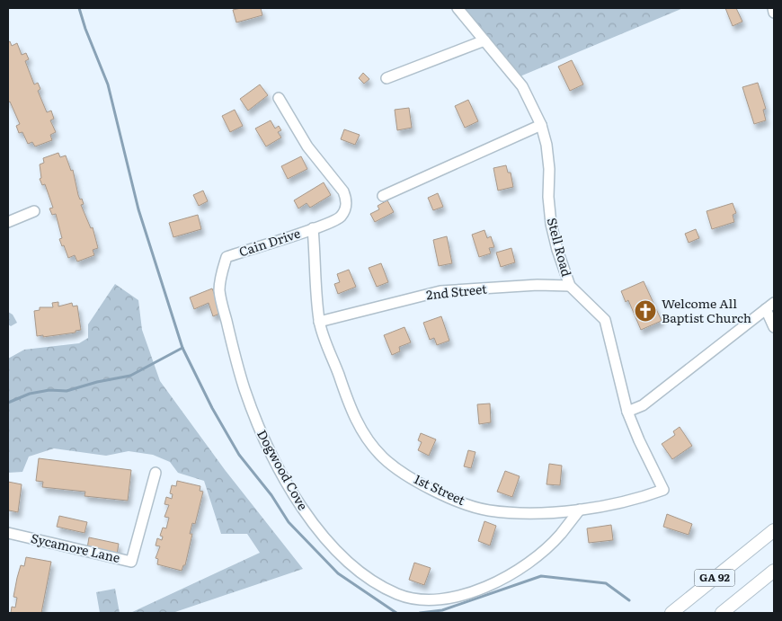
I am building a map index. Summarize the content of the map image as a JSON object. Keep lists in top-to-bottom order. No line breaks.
{"streets":{"main road":["GA 92"],"street":["Cain Drive","Stell Road","2nd Street","Dogwood Cove","1st Street","Sycamore Lane"]},"crossings":[["Cain Drive","Dogwood Cove"],["Cain Drive","1st Street"],["Stell Road","2nd Street"],["Stell Road","1st Street"],["2nd Street","1st Street"],["Dogwood Cove","1st Street"]],"places":{"church":["Welcome All Baptist Church"]}}
